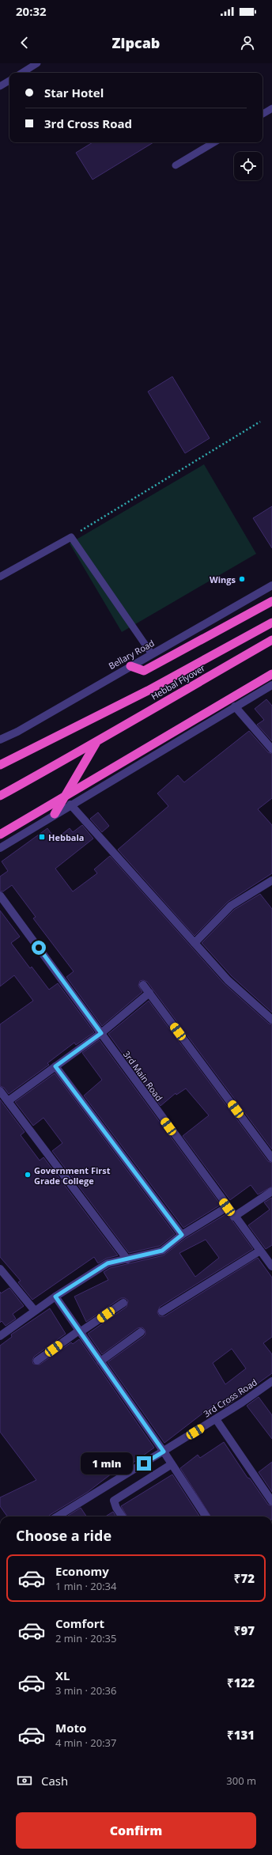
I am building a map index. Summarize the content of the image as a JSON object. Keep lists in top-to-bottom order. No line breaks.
{"streets":{"highway":["Hebbal Flyover"],"street":["Bellary Road","3rd Main Road","3rd Cross Road"]},"places":{"other":["Wings","Government First Grade College"],"transit":["Hebbala"]},"page":{"status":"20:32","header":"Zipcab","banner":["Star Hotel","3rd Cross Road"],"bubble":"1 min","heading":"Choose a ride","list":[{"name":"Economy","note":"1 min · 20:34","value":"₹72"},{"name":"Comfort","note":"2 min · 20:35","value":"₹97"},{"name":"XL","note":"3 min · 20:36","value":"₹122"},{"name":"Moto","note":"4 min · 20:37","value":"₹131"}],"pay":["Cash","300 m"],"buttons":"Confirm"}}
